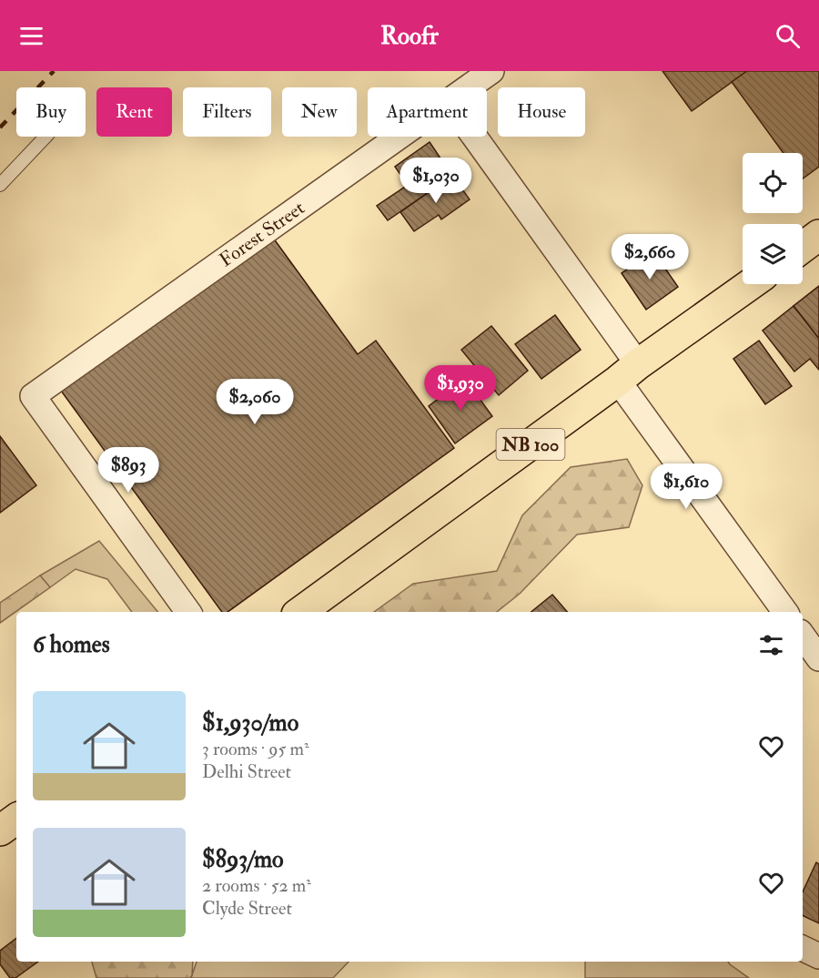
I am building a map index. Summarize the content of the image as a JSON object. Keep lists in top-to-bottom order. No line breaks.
{"streets":{"main road":["NB 100"],"street":["Forest Street"]},"page":{"header":"Roofr","chip":["Buy","Rent","Filters","New","Apartment","House"],"price":["$1,030","$2,660","$1,930","$2,060","$893","$1,610"],"heading":"6 homes","list":[{"name":"$1,930/mo","note":"3 rooms · 95 m² · Delhi Street"},{"name":"$893/mo","note":"2 rooms · 52 m² · Clyde Street"}]}}
